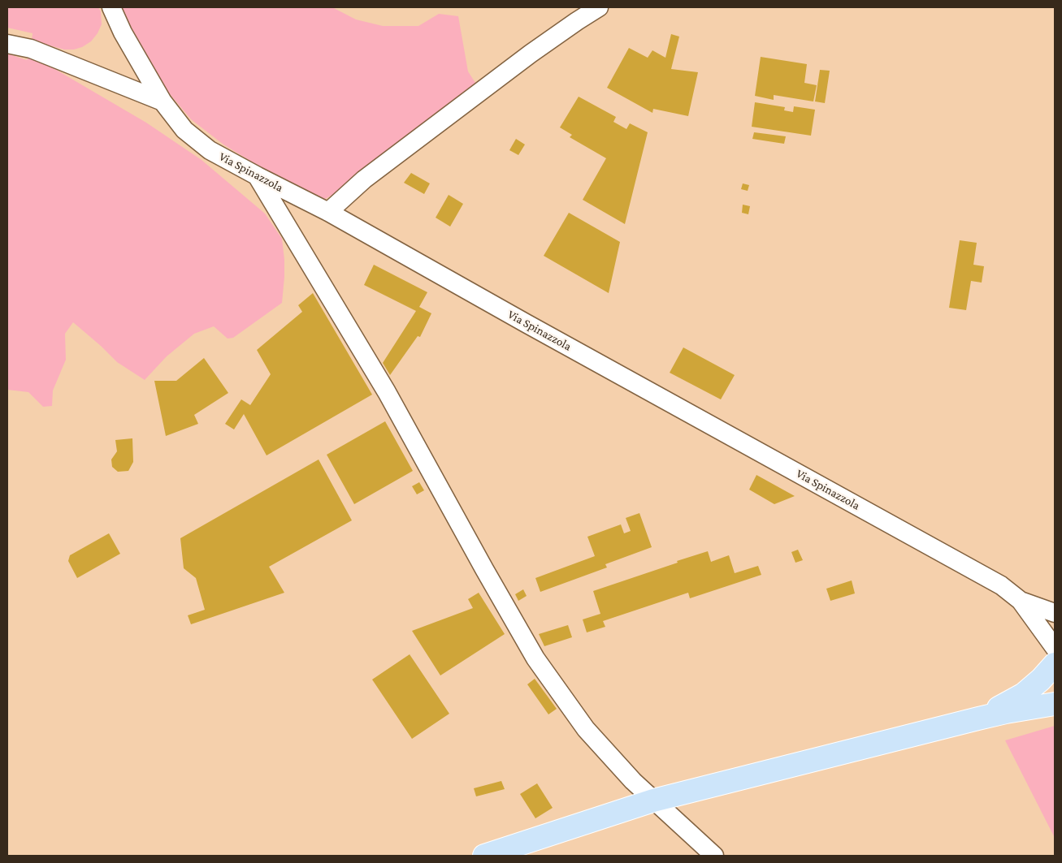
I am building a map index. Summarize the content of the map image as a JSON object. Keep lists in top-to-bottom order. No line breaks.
{"streets":{"street":["Via Spinazzola"]}}
